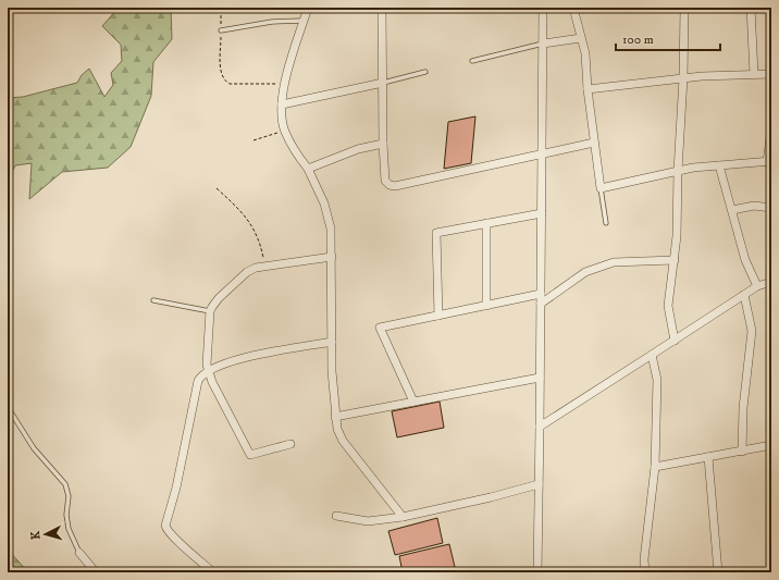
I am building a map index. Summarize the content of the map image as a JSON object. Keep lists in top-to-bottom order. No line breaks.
{"scale_bar":"100 m","north":"left"}
